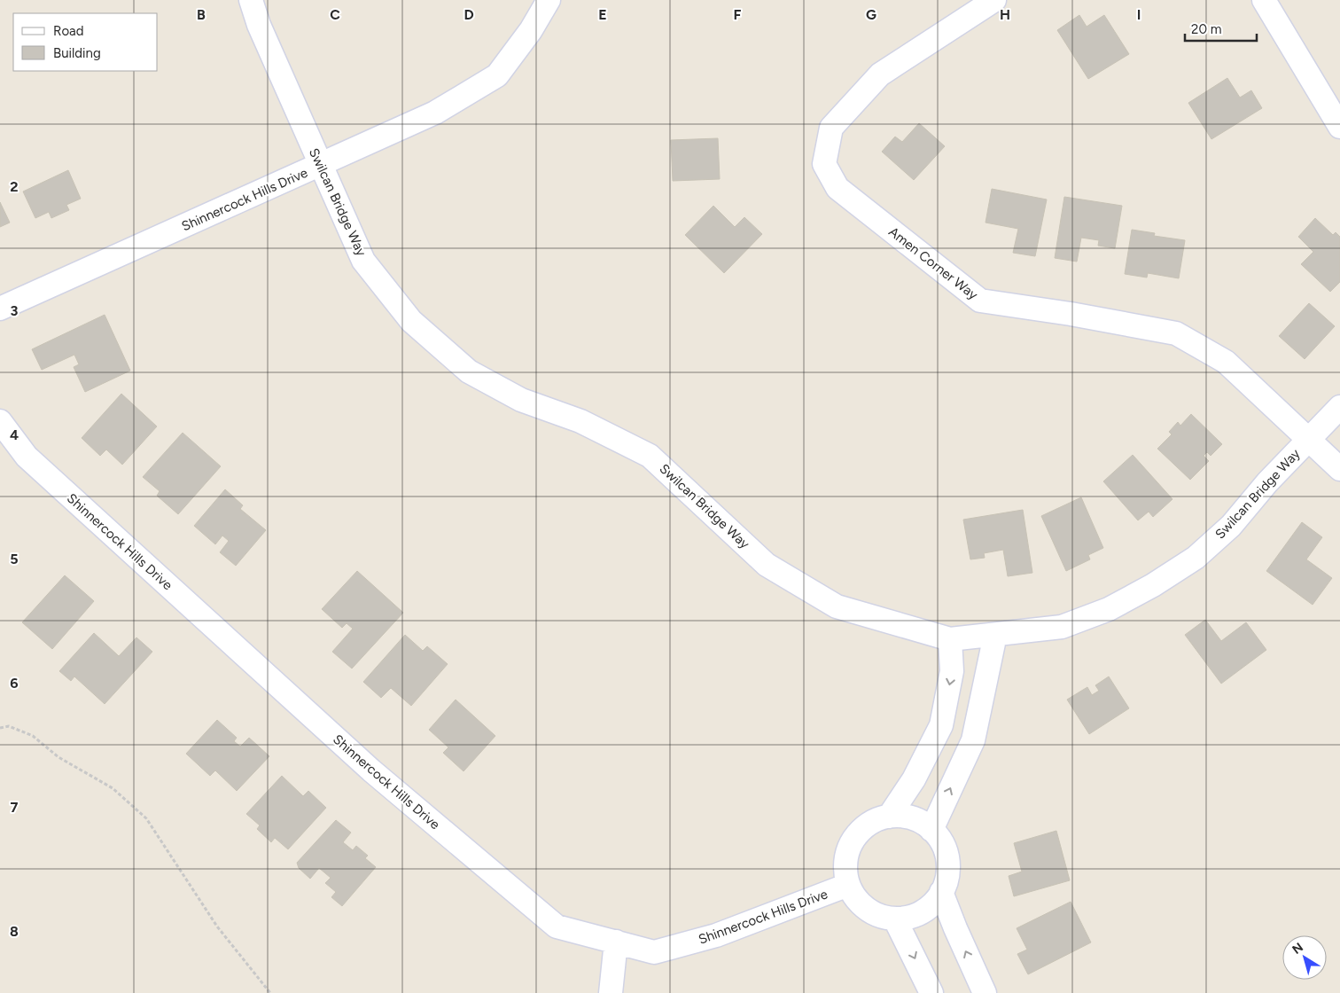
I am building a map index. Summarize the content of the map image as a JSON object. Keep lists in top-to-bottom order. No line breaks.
{"streets":{"street":["Shinnercock Hills Drive","Swilcan Bridge Way","Amen Corner Way"]},"crossings":[["Shinnercock Hills Drive","Swilcan Bridge Way"],["Swilcan Bridge Way","Amen Corner Way"]],"legend":["Road","Building"],"scale_bar":"20 m","north":"top left","grid":{"columns":["B","C","D","E","F","G","H","I"],"rows":["2","3","4","5","6","7","8"]}}
